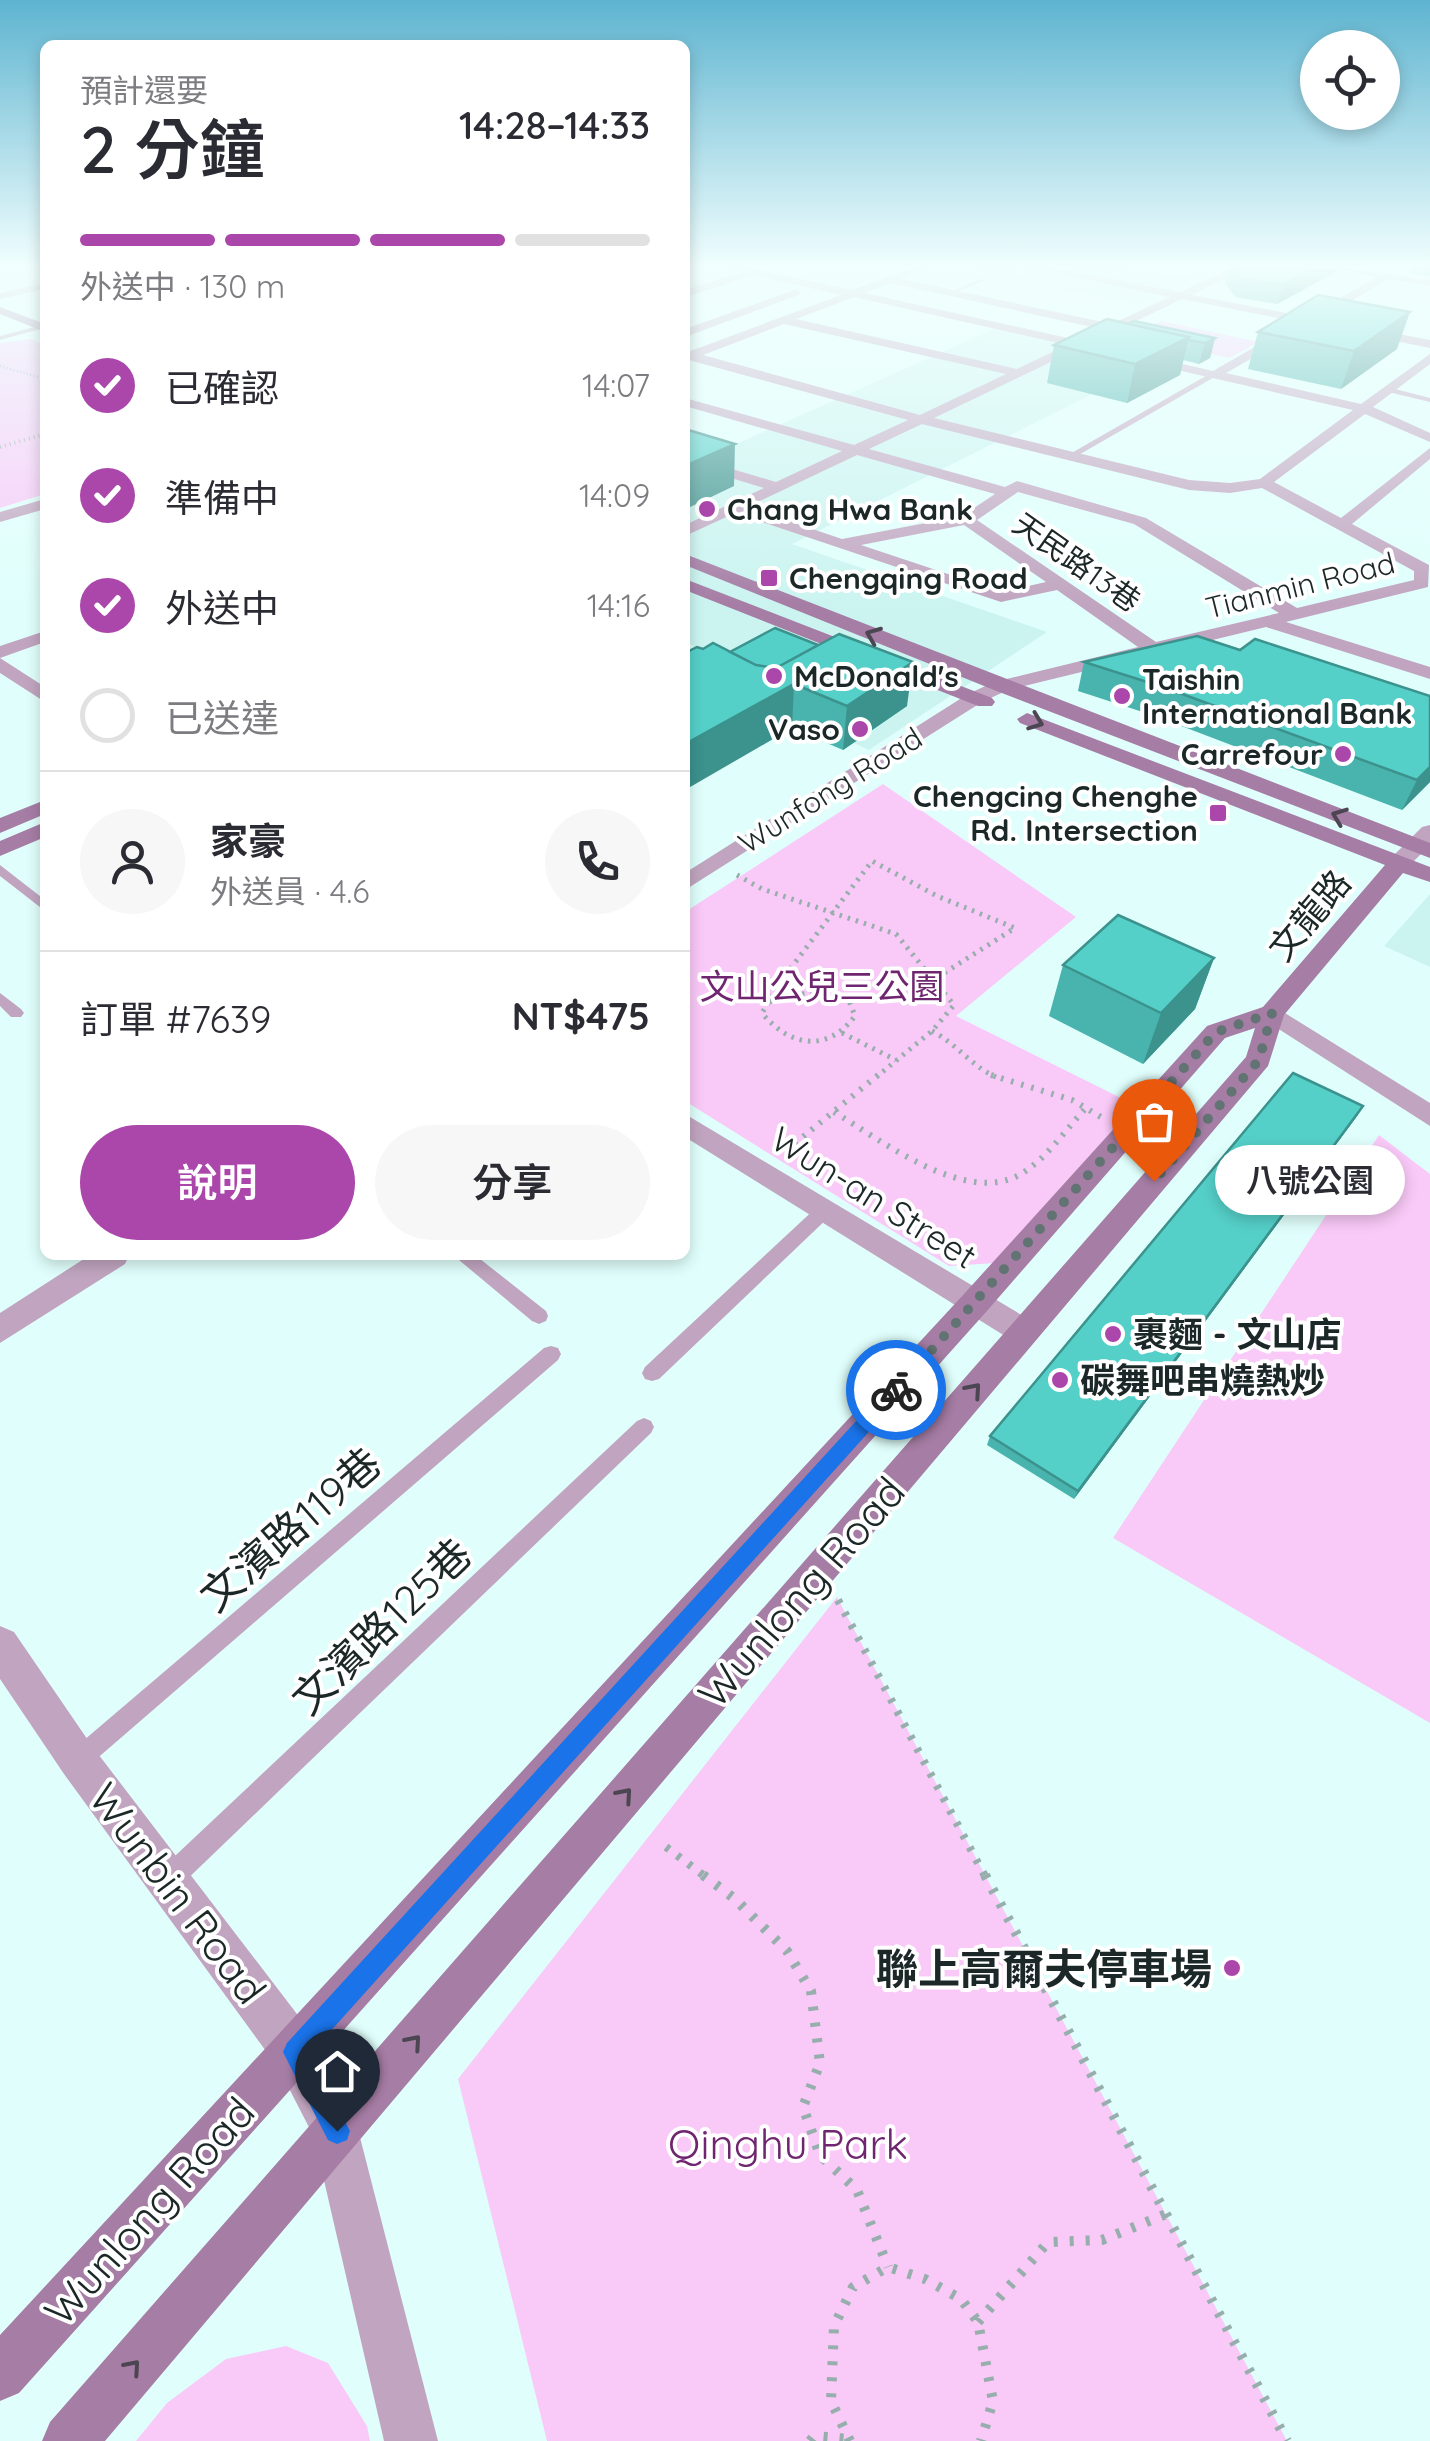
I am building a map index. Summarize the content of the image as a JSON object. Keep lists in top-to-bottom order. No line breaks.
{"streets":{"street":["天民路13巷","Tianmin Road","Wunfong Road","文龍路","Wun-an Street","Wunlong Road","Wunbin Road"],"lane":["文濱路119巷","文濱路125巷"]},"crossings":[["天民路13巷","Tianmin Road"],["Tianmin Road","Wunfong Road"],["文龍路","Wunlong Road"],["Wun-an Street","Wunlong Road"],["文濱路119巷","Wunbin Road"],["Wunlong Road","Wunbin Road"],["文濱路125巷","Wunbin Road"]],"parks":["文山公兒三公園","Qinghu Park"],"places":{"other":["Chang Hwa Bank","McDonald's","Taishin International Bank","Vaso","Carrefour","八號公園","裹麵 - 文山店","碳舞吧串燒熱炒","聯上高爾夫停車場"],"transit":["Chengqing Road","Chengcing Chenghe Rd. Intersection"]},"page":{"heading":["2 分鐘","預計還要","14:28–14:33"],"panel":["家豪","外送員 · 4.6","訂單 #7639","NT$475"],"bar":"外送中 · 130 m","list":[["已確認","14:07"],["準備中","14:09"],["外送中","14:16"],"已送達"],"buttons":["說明","分享"],"bubble":"八號公園"}}
